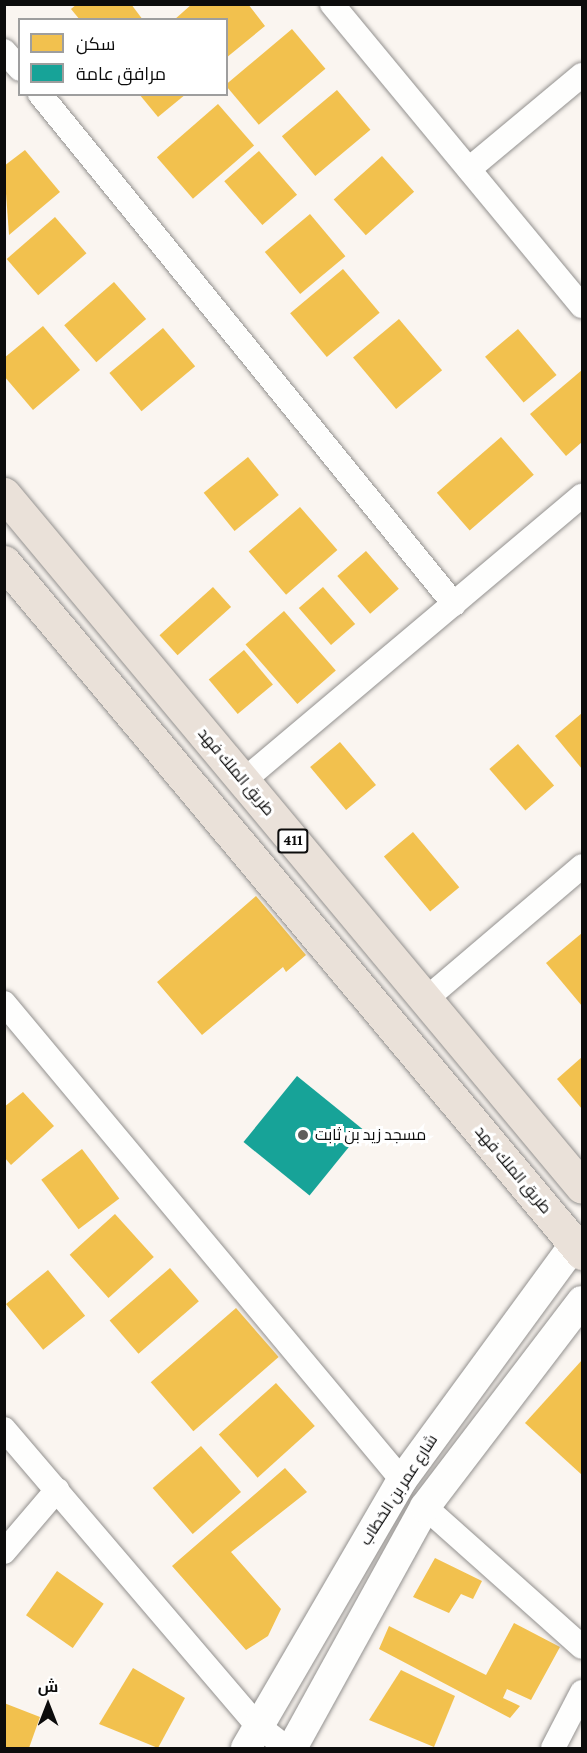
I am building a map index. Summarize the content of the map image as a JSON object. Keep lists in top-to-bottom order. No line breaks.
{"streets":{"main road":["طريق الملك فهد","411"],"street":["شارع عمر بن الخطاب"]},"crossings":[["طريق الملك فهد","شارع عمر بن الخطاب"]],"places":["مسجد زيد بن ثابت"],"legend":["سكن","مرافق عامة"],"north":"top"}
